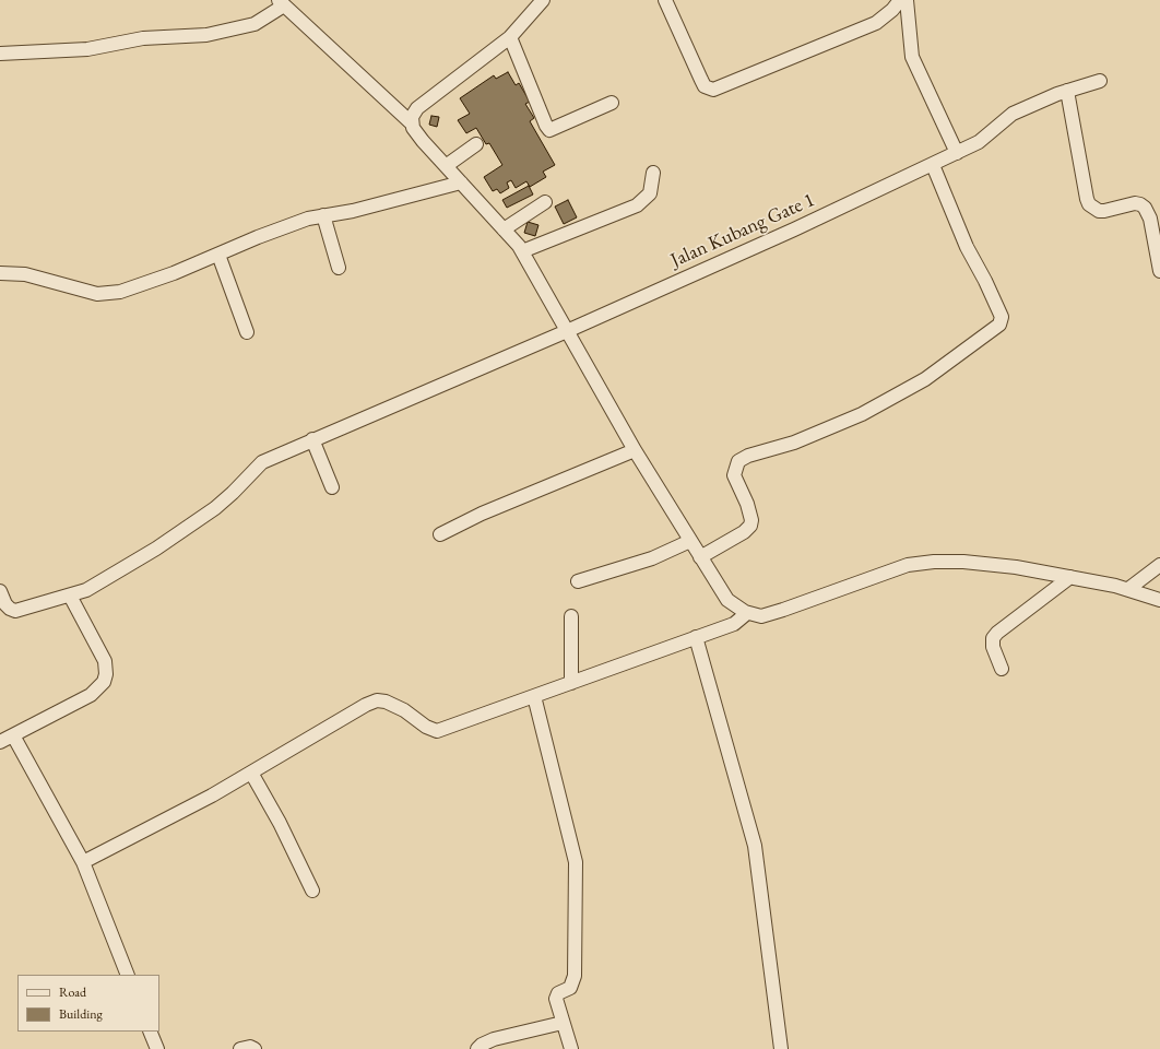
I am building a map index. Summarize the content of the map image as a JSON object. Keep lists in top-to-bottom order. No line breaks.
{"streets":{"street":["Jalan Kubang Gate 1"]},"legend":["Road","Building"]}
